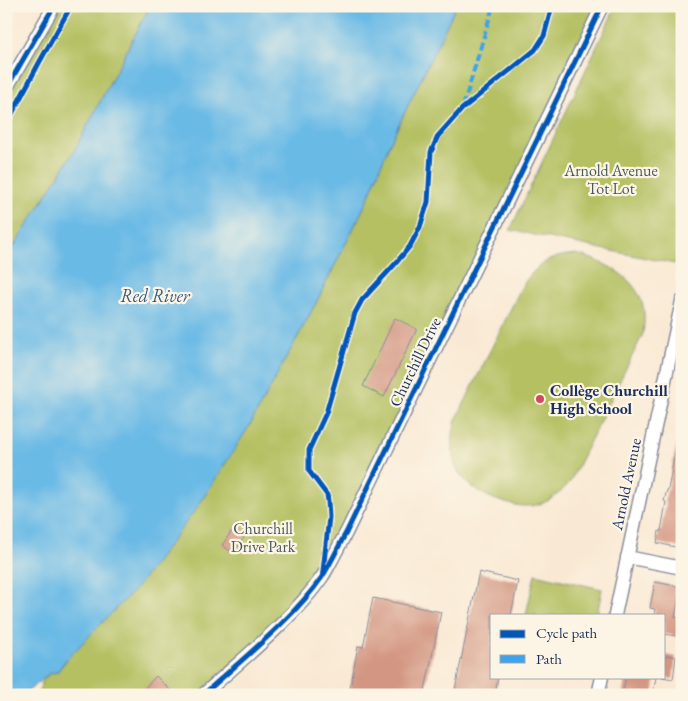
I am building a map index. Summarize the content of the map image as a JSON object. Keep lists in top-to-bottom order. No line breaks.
{"streets":{"street":["Churchill Drive","Arnold Avenue"]},"water":["Red River"],"parks":["Arnold Avenue Tot Lot","Churchill Drive Park"],"places":["Collège Churchill High School"],"legend":["Cycle path","Path"]}
